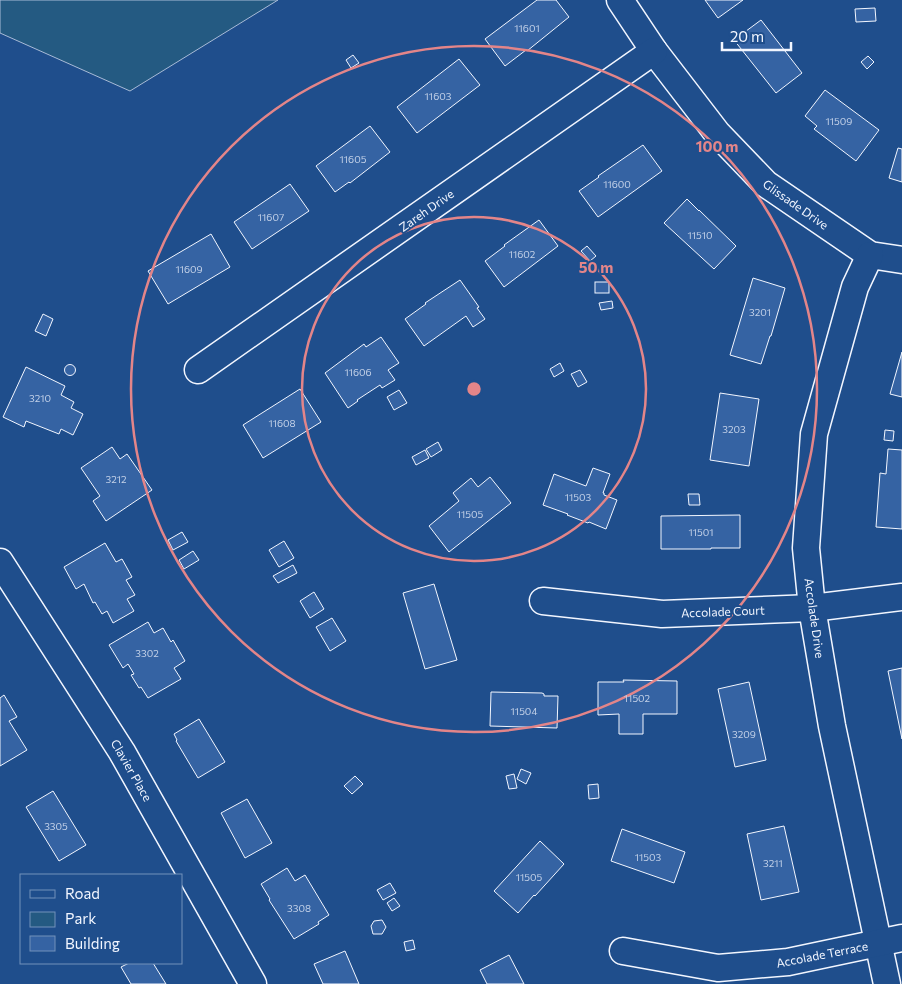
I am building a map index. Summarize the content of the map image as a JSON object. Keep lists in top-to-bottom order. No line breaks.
{"streets":{"street":["Glissade Drive","Zareh Drive","Accolade Court","Accolade Drive","Clavier Place","Accolade Terrace"]},"crossings":[["Glissade Drive","Zareh Drive"],["Glissade Drive","Accolade Drive"],["Accolade Court","Accolade Drive"],["Accolade Drive","Accolade Terrace"]],"house_numbers":["11601","11603","11509","11605","11600","11607","11510","11602","11609","3201","11606","3210","11608","3203","3212","11503","11505","11501","3302","11502","11504","3209","3305","11503","3211","11505","3308"],"legend":["Road","Park","Building"],"scale_bar":"20 m","rings":["100 m","50 m"]}
